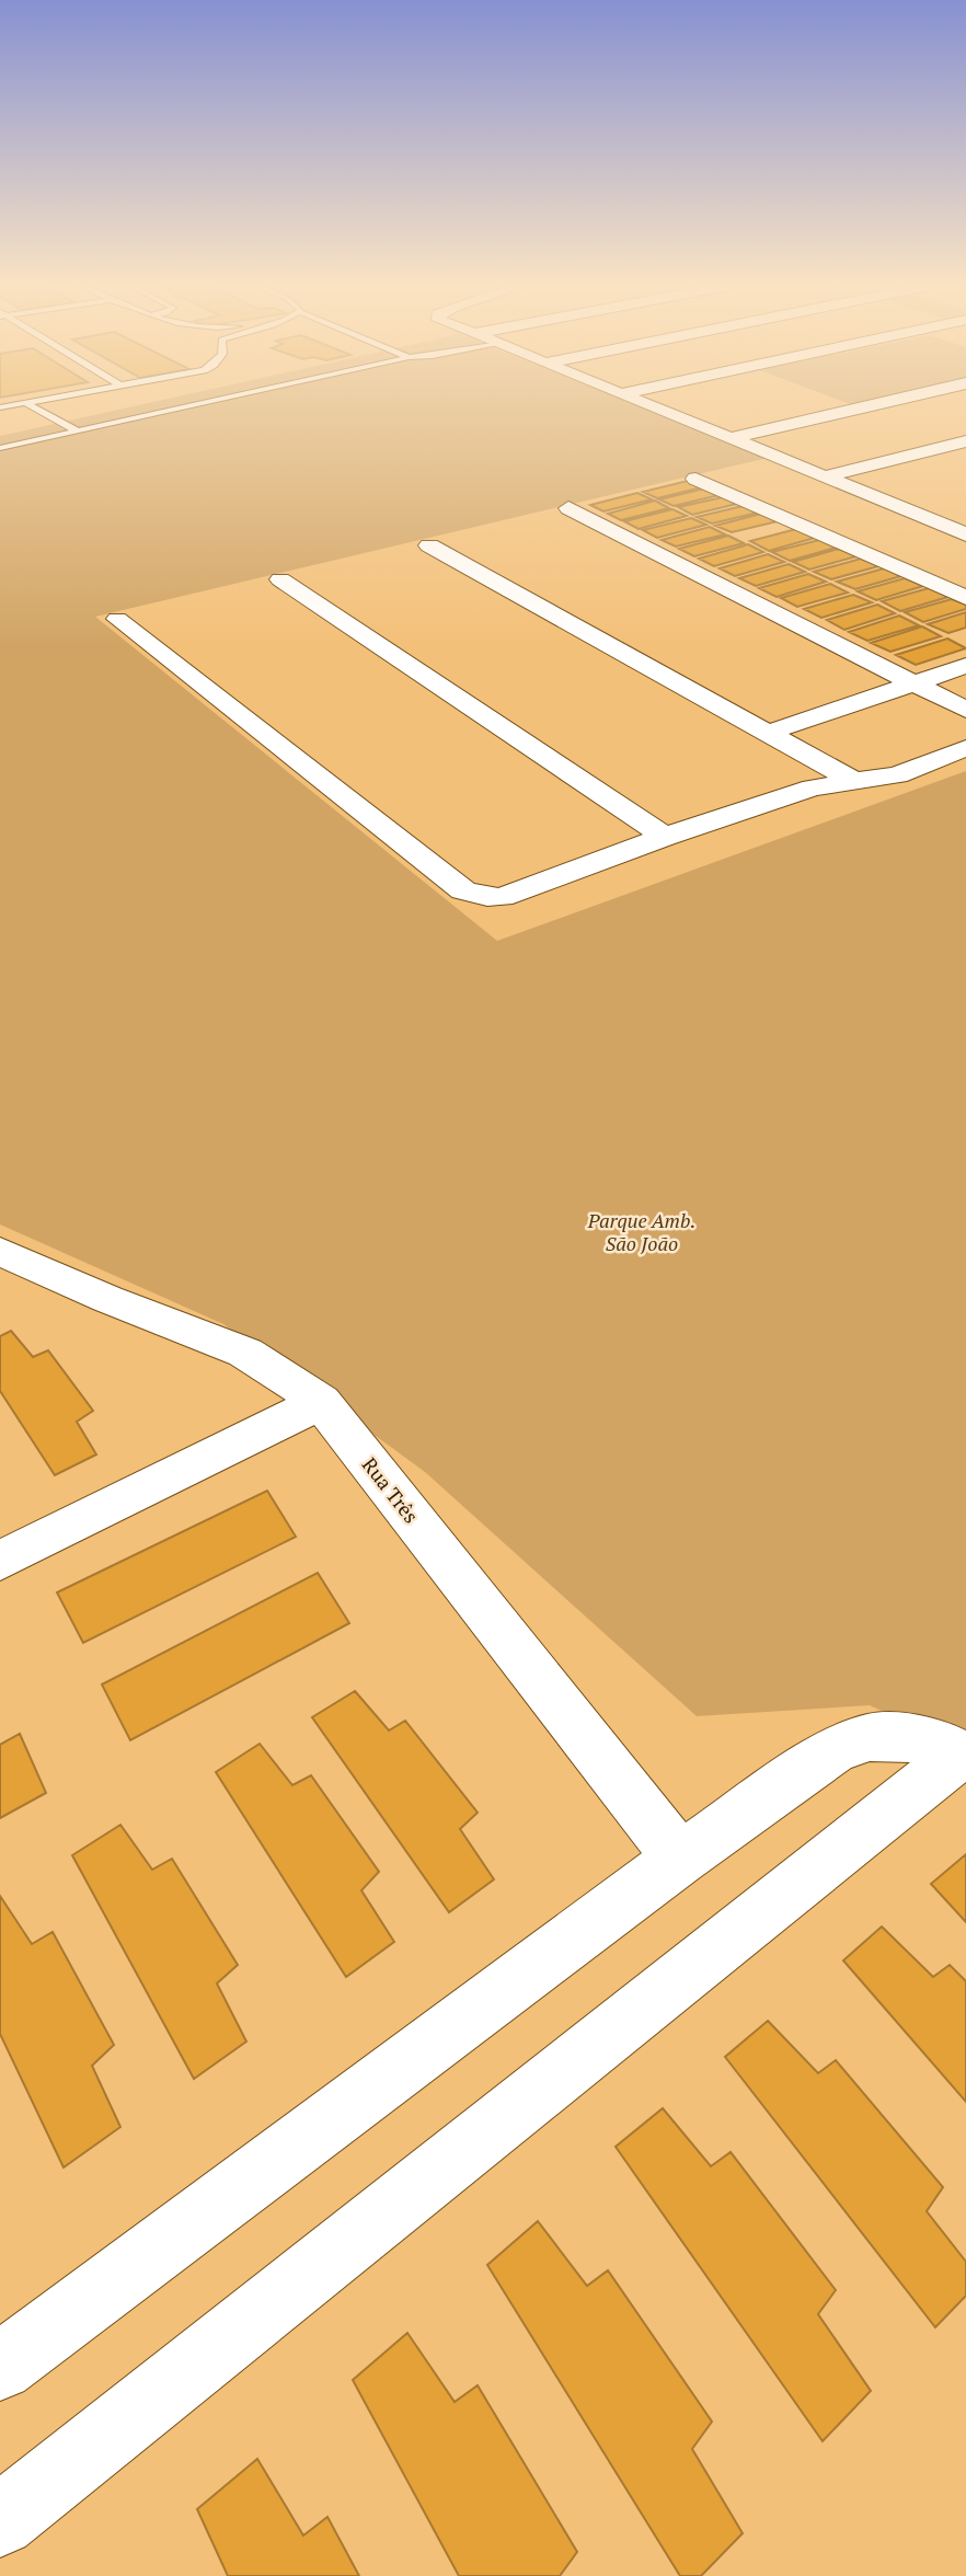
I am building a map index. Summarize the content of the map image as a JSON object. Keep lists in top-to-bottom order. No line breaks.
{"streets":{"street":["Rua Três"]},"parks":["Parque Amb. São João"]}
